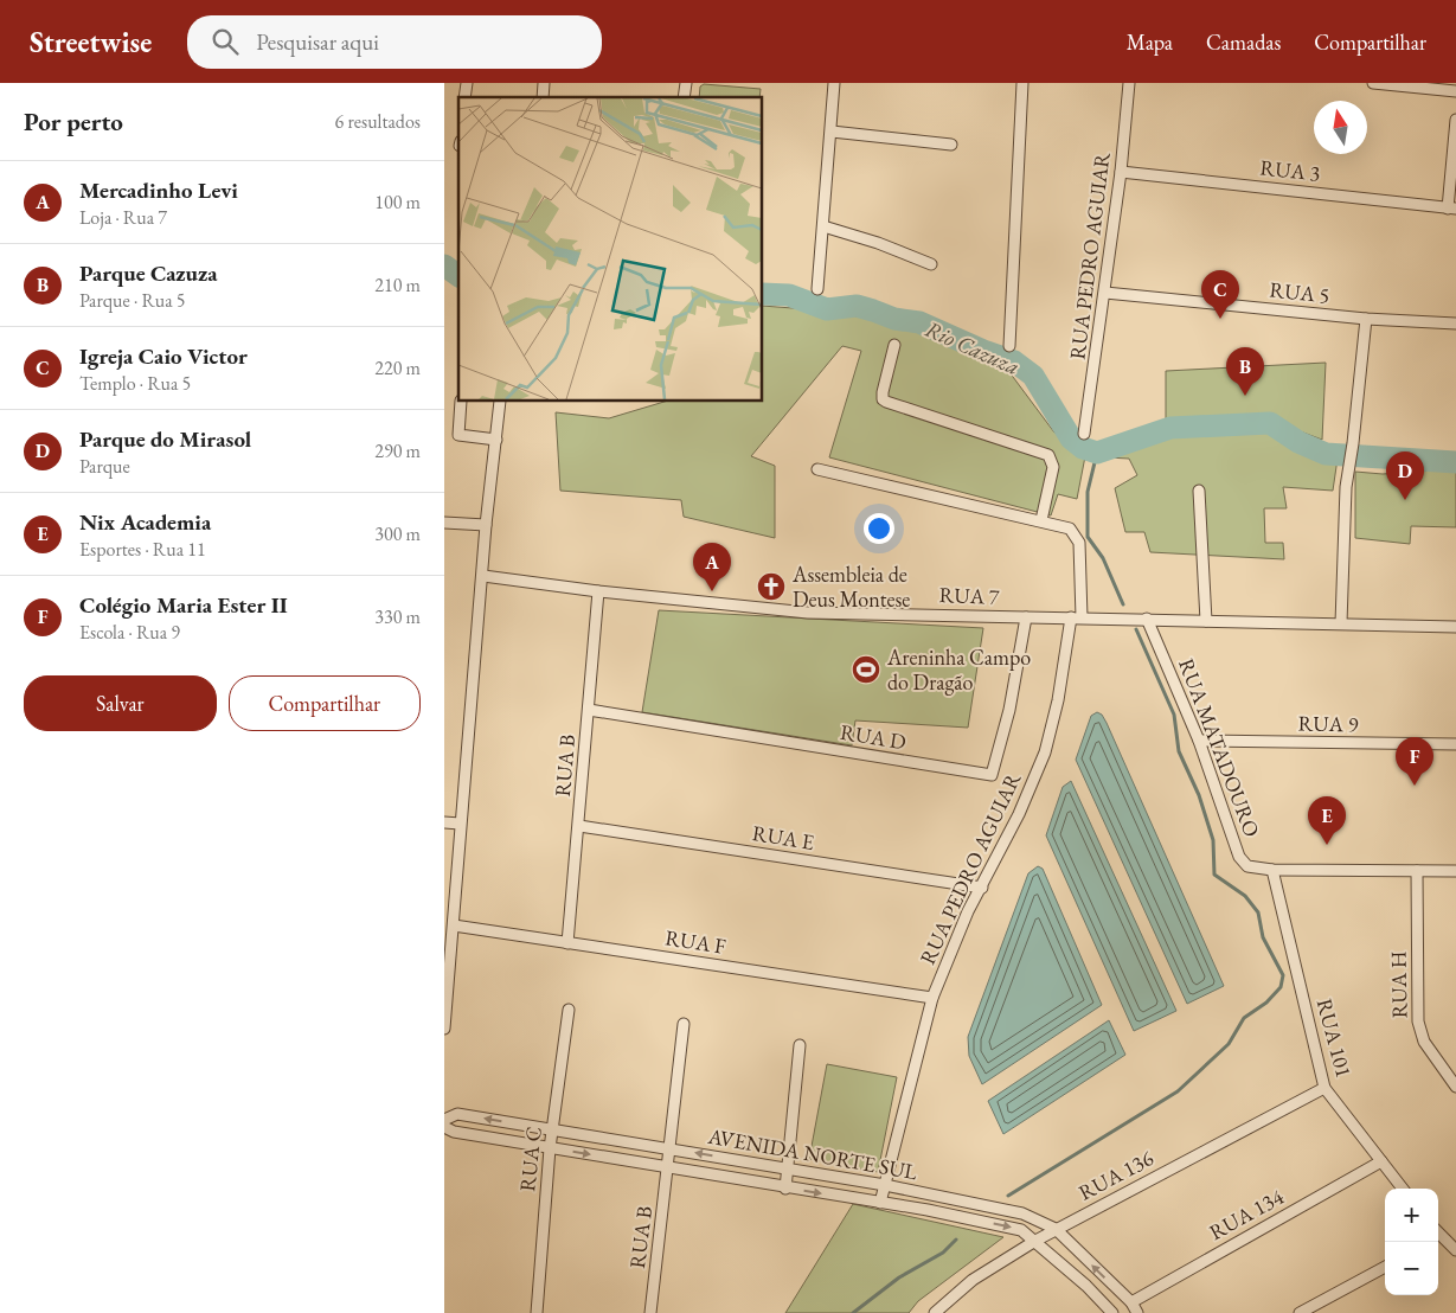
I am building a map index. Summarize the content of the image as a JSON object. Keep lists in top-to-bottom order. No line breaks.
{"streets":{"street":["RUA 3","RUA PEDRO AGUIAR","RUA 5","RUA 7","RUA 9","RUA D","RUA MATADOURO","RUA B","RUA E","RUA F","RUA H","RUA 101","AVENIDA NORTE SUL","RUA C","RUA 136","RUA 134"]},"crossings":[["RUA 3","RUA PEDRO AGUIAR"],["RUA PEDRO AGUIAR","RUA 5"],["RUA PEDRO AGUIAR","RUA 7"],["RUA PEDRO AGUIAR","RUA E"],["RUA PEDRO AGUIAR","RUA F"],["RUA PEDRO AGUIAR","AVENIDA NORTE SUL"],["RUA 7","RUA D"],["RUA 7","RUA MATADOURO"],["RUA 7","RUA B"],["RUA 9","RUA MATADOURO"],["RUA D","RUA B"],["RUA MATADOURO","RUA H"],["RUA MATADOURO","RUA 101"],["RUA B","RUA E"],["RUA B","RUA F"],["RUA B","AVENIDA NORTE SUL"],["RUA 101","RUA 136"],["RUA 101","RUA 134"],["AVENIDA NORTE SUL","RUA C"],["AVENIDA NORTE SUL","RUA 136"],["AVENIDA NORTE SUL","RUA 134"]],"water":["Rio Cazuza"],"places":{"church":["Assembleia de Deus Montese"],"sports":["Areninha Campo do Dragão"]},"north":"top","page":{"header":"Streetwise","search":"Pesquisar aqui","nav":["Mapa","Camadas","Compartilhar"],"heading":["Por perto","6 resultados"],"list":[{"mark":"A","name":"Mercadinho Levi","note":"Loja · Rua 7","value":"100 m"},{"mark":"B","name":"Parque Cazuza","note":"Parque · Rua 5","value":"210 m"},{"mark":"C","name":"Igreja Caio Victor","note":"Templo · Rua 5","value":"220 m"},{"mark":"D","name":"Parque do Mirasol","note":"Parque","value":"290 m"},{"mark":"E","name":"Nix Academia","note":"Esportes · Rua 11","value":"300 m"},{"mark":"F","name":"Colégio Maria Ester II","note":"Escola · Rua 9","value":"330 m"}],"pins":["C","B","D","A","F","E"],"buttons":["Salvar","Compartilhar"],"map_buttons":["+","−"]}}
